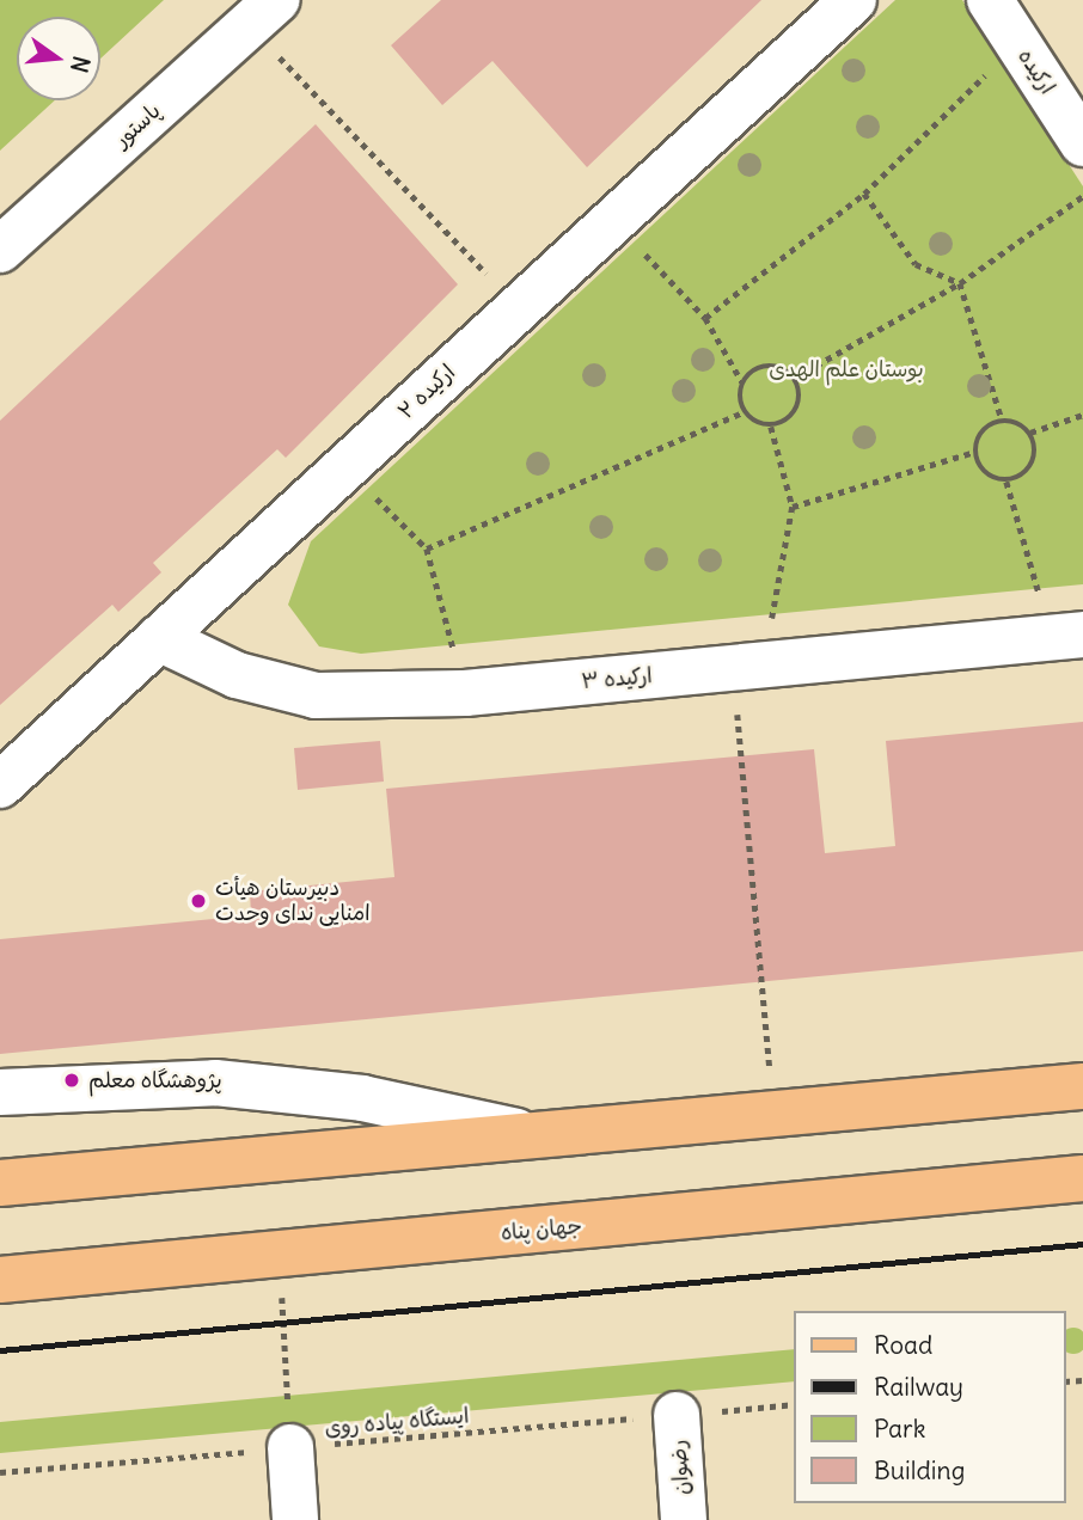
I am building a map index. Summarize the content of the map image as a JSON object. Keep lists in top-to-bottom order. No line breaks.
{"streets":{"main road":["جهان پناه"],"street":["ارکیده","پاستور","ارکیده ۲","ارکیده ۳","رضوان"],"path":["ایستگاه پیاده روی"]},"crossings":[["ارکیده ۲","ارکیده ۳"],["ایستگاه پیاده روی","رضوان"]],"parks":["بوستان علم الهدی"],"places":["دبیرستان هیأت امنایی ندای وحدت","پژوهشگاه معلم"],"legend":["Road","Railway","Park","Building"],"north":"right"}
